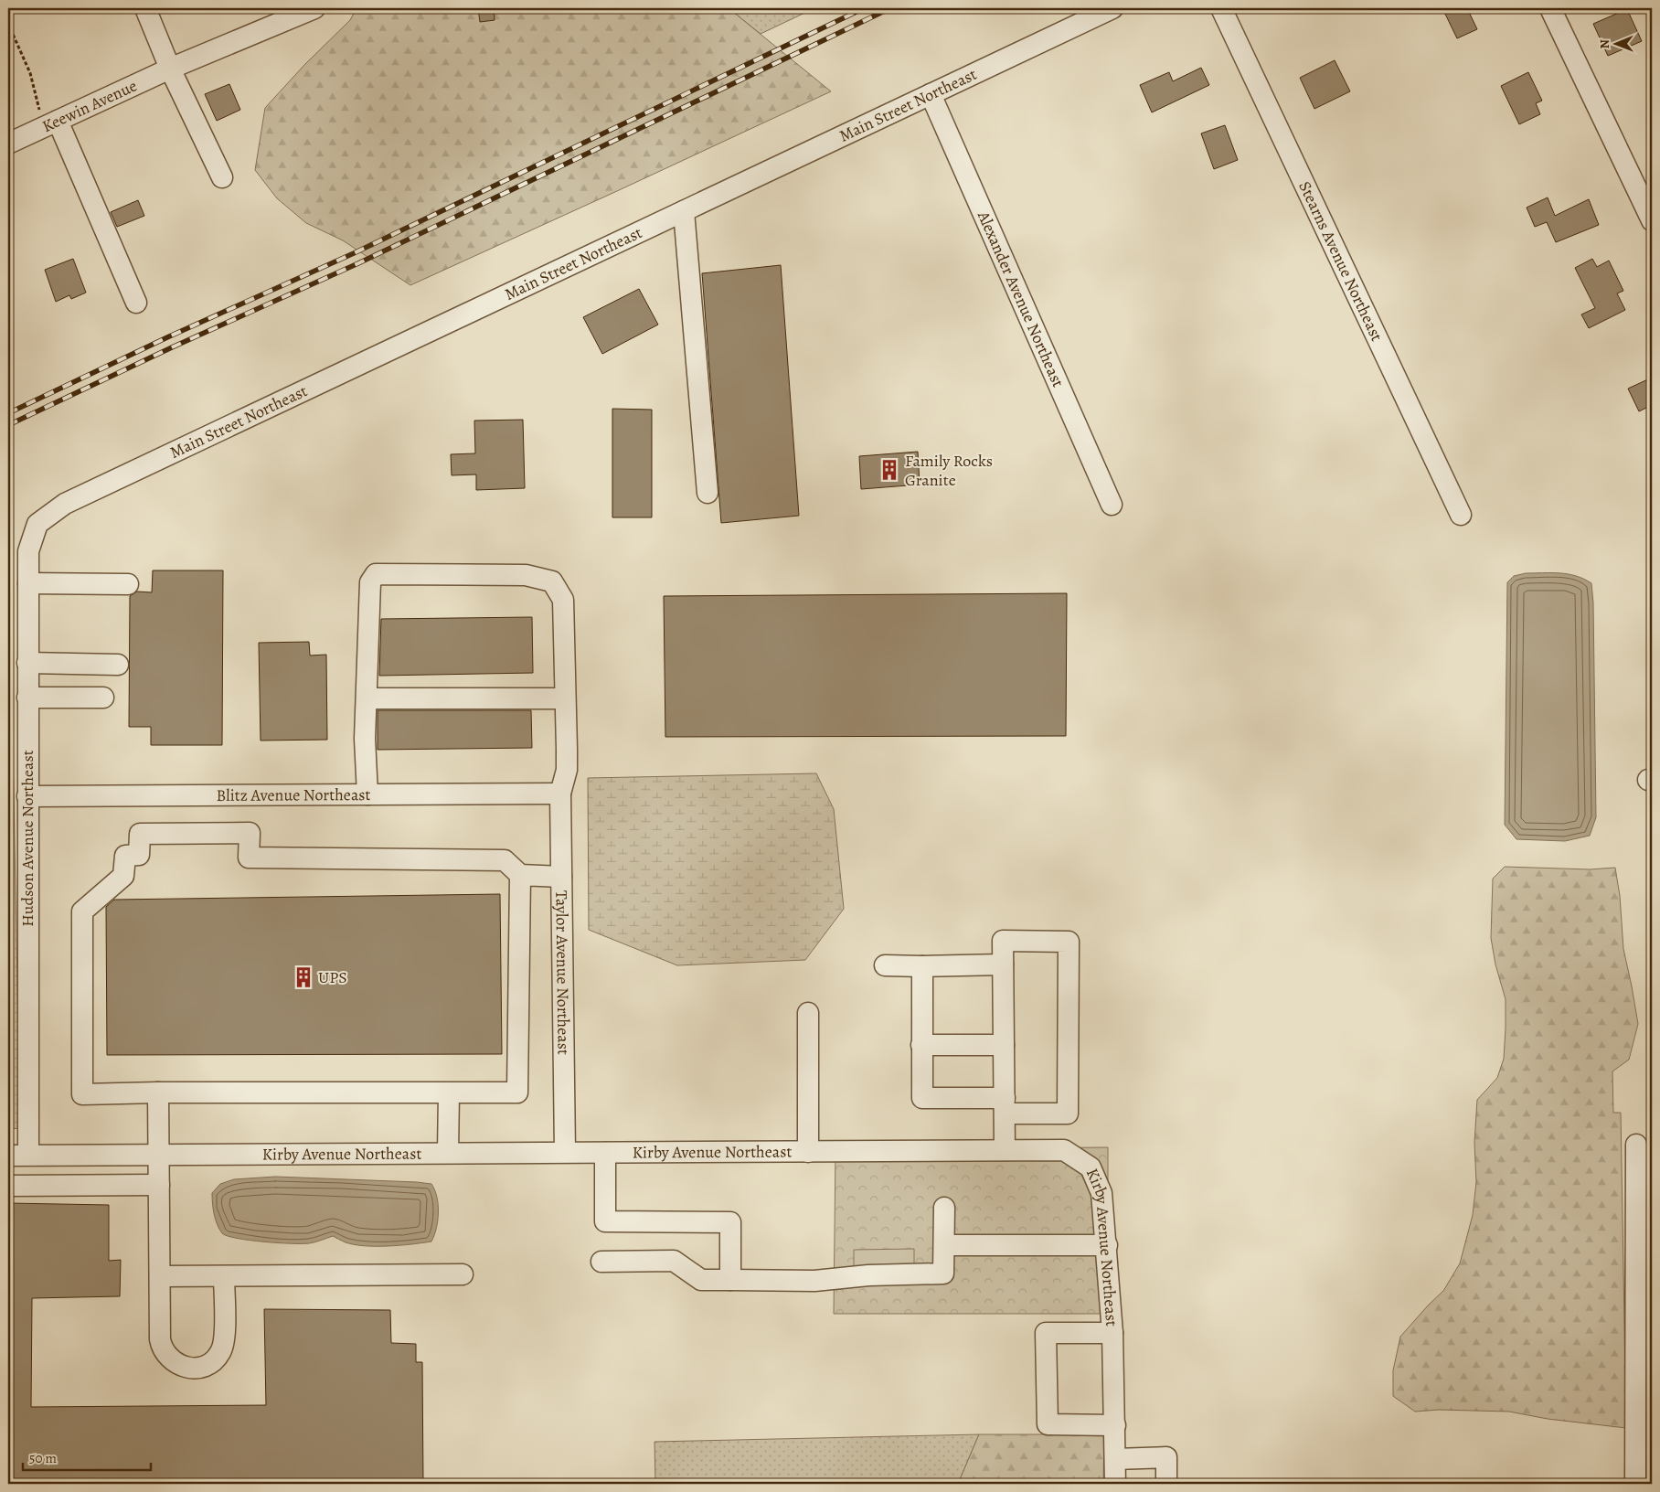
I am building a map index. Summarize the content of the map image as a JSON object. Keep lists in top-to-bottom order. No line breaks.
{"streets":{"street":["Main Street Northeast","Keewin Avenue","Stearns Avenue Northeast","Alexander Avenue Northeast","Blitz Avenue Northeast","Hudson Avenue Northeast","Taylor Avenue Northeast","Kirby Avenue Northeast"]},"crossings":[["Main Street Northeast","Alexander Avenue Northeast"],["Main Street Northeast","Hudson Avenue Northeast"],["Blitz Avenue Northeast","Hudson Avenue Northeast"],["Blitz Avenue Northeast","Taylor Avenue Northeast"],["Hudson Avenue Northeast","Kirby Avenue Northeast"],["Taylor Avenue Northeast","Kirby Avenue Northeast"]],"places":{"building":["Family Rocks Granite","UPS"]},"scale_bar":"50 m","north":"left"}
